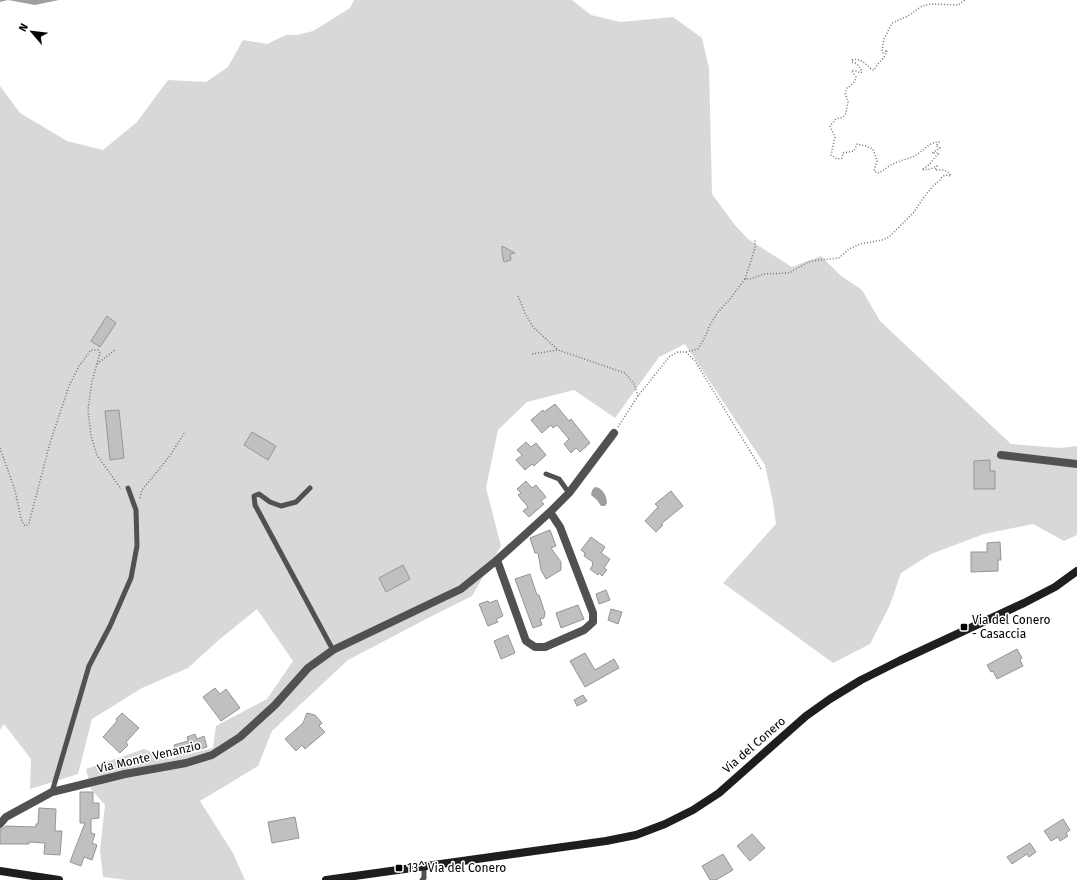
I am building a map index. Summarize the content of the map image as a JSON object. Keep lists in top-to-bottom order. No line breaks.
{"streets":{"main road":["Via del Conero"],"street":["Via Monte Venanzio"]},"places":{"transit":["Via del Conero - Casaccia","13^ Via del Conero"]},"north":"top left"}
